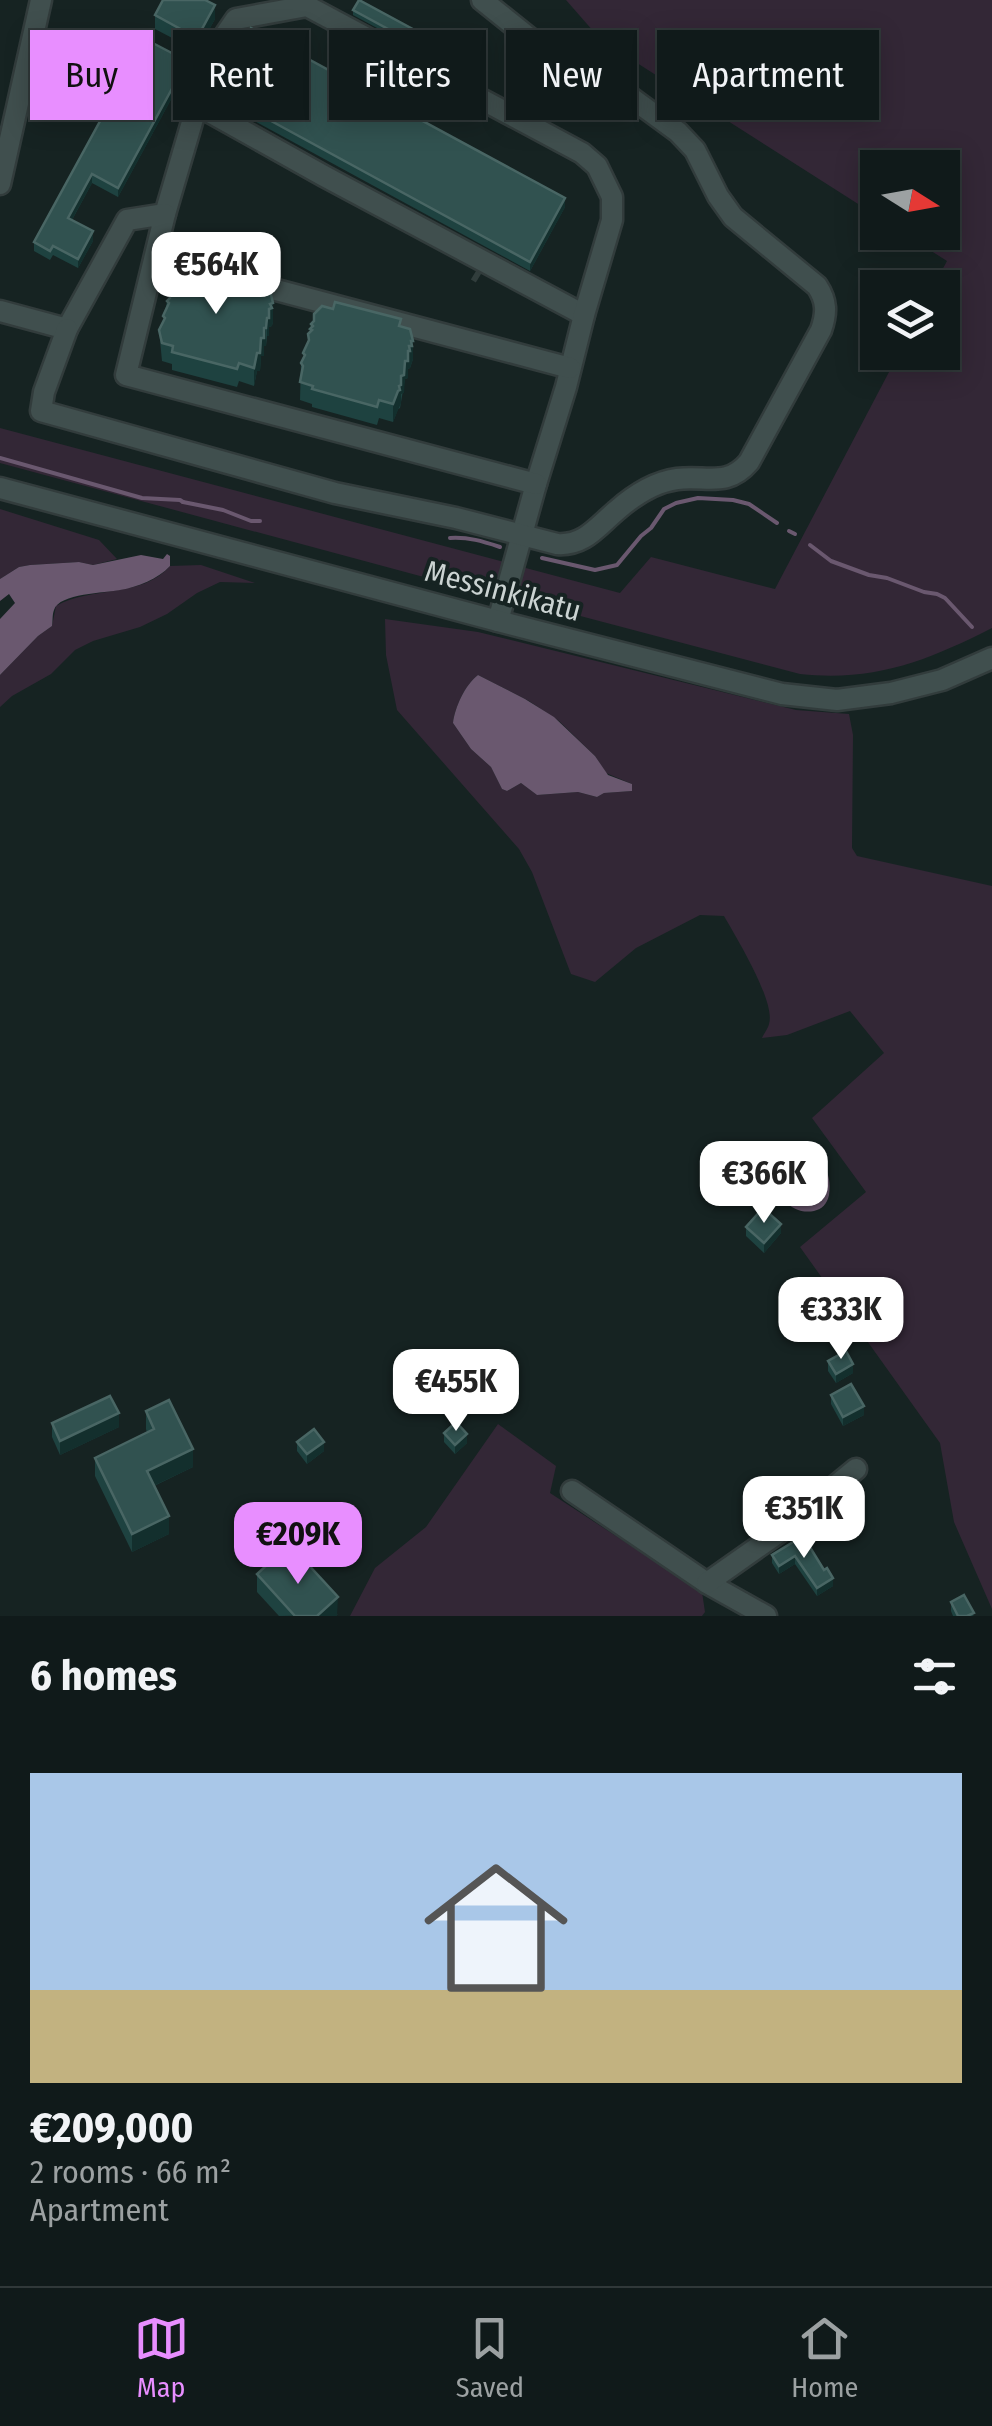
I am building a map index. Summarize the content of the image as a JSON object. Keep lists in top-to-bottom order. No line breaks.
{"streets":{"street":["Messinkikatu"]},"north":"right","page":{"chip":["Buy","Rent","Filters","New","Apartment"],"price":["€564K","€366K","€333K","€455K","€351K","€209K"],"heading":"6 homes","list":[{"name":"€209,000","note":"2 rooms · 66 m² · Apartment"}],"tabs":["Map","Saved","Home"]}}
